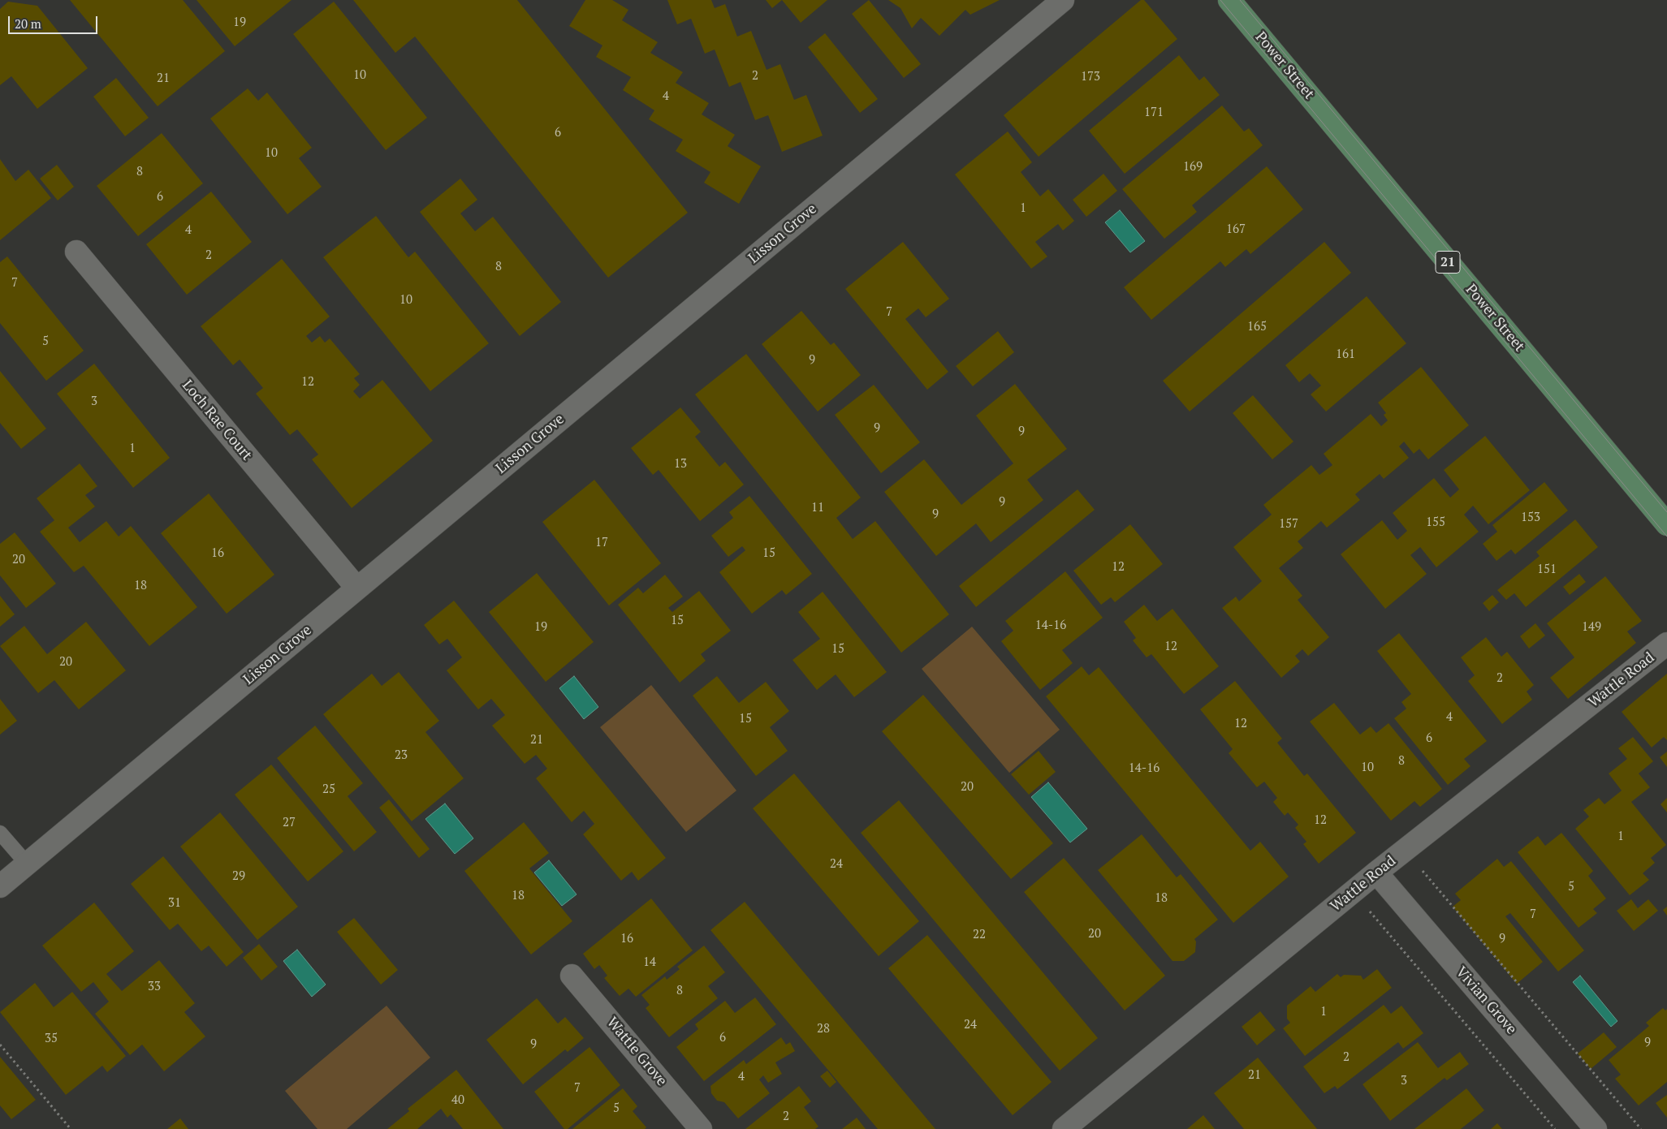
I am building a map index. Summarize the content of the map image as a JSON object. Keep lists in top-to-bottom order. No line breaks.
{"streets":{"main road":["Power Street","21"],"street":["Lisson Grove","Loch Rae Court","Wattle Road","Vivian Grove","Wattle Grove"]},"crossings":[["Lisson Grove","Loch Rae Court"],["Wattle Road","Vivian Grove"]],"house_numbers":["19","10","2","173","21","4","171","6","10","169","8","6","1","167","4","2","8","7","10","7","165","5","161","9","12","3","9","9","1","13","9","11","9","153","155","157","17","16","15","20","12","151","18","15","14-16","19","149","12","15","20","2","4","15","12","6","21","23","8","10","14-16","20","25","12","27","1","24","29","5","18","18","31","7","20","22","16","9","14","33","8","1","24","28","6","35","9","9","2","21","4","3","7","40","5","2"],"scale_bar":"20 m"}
